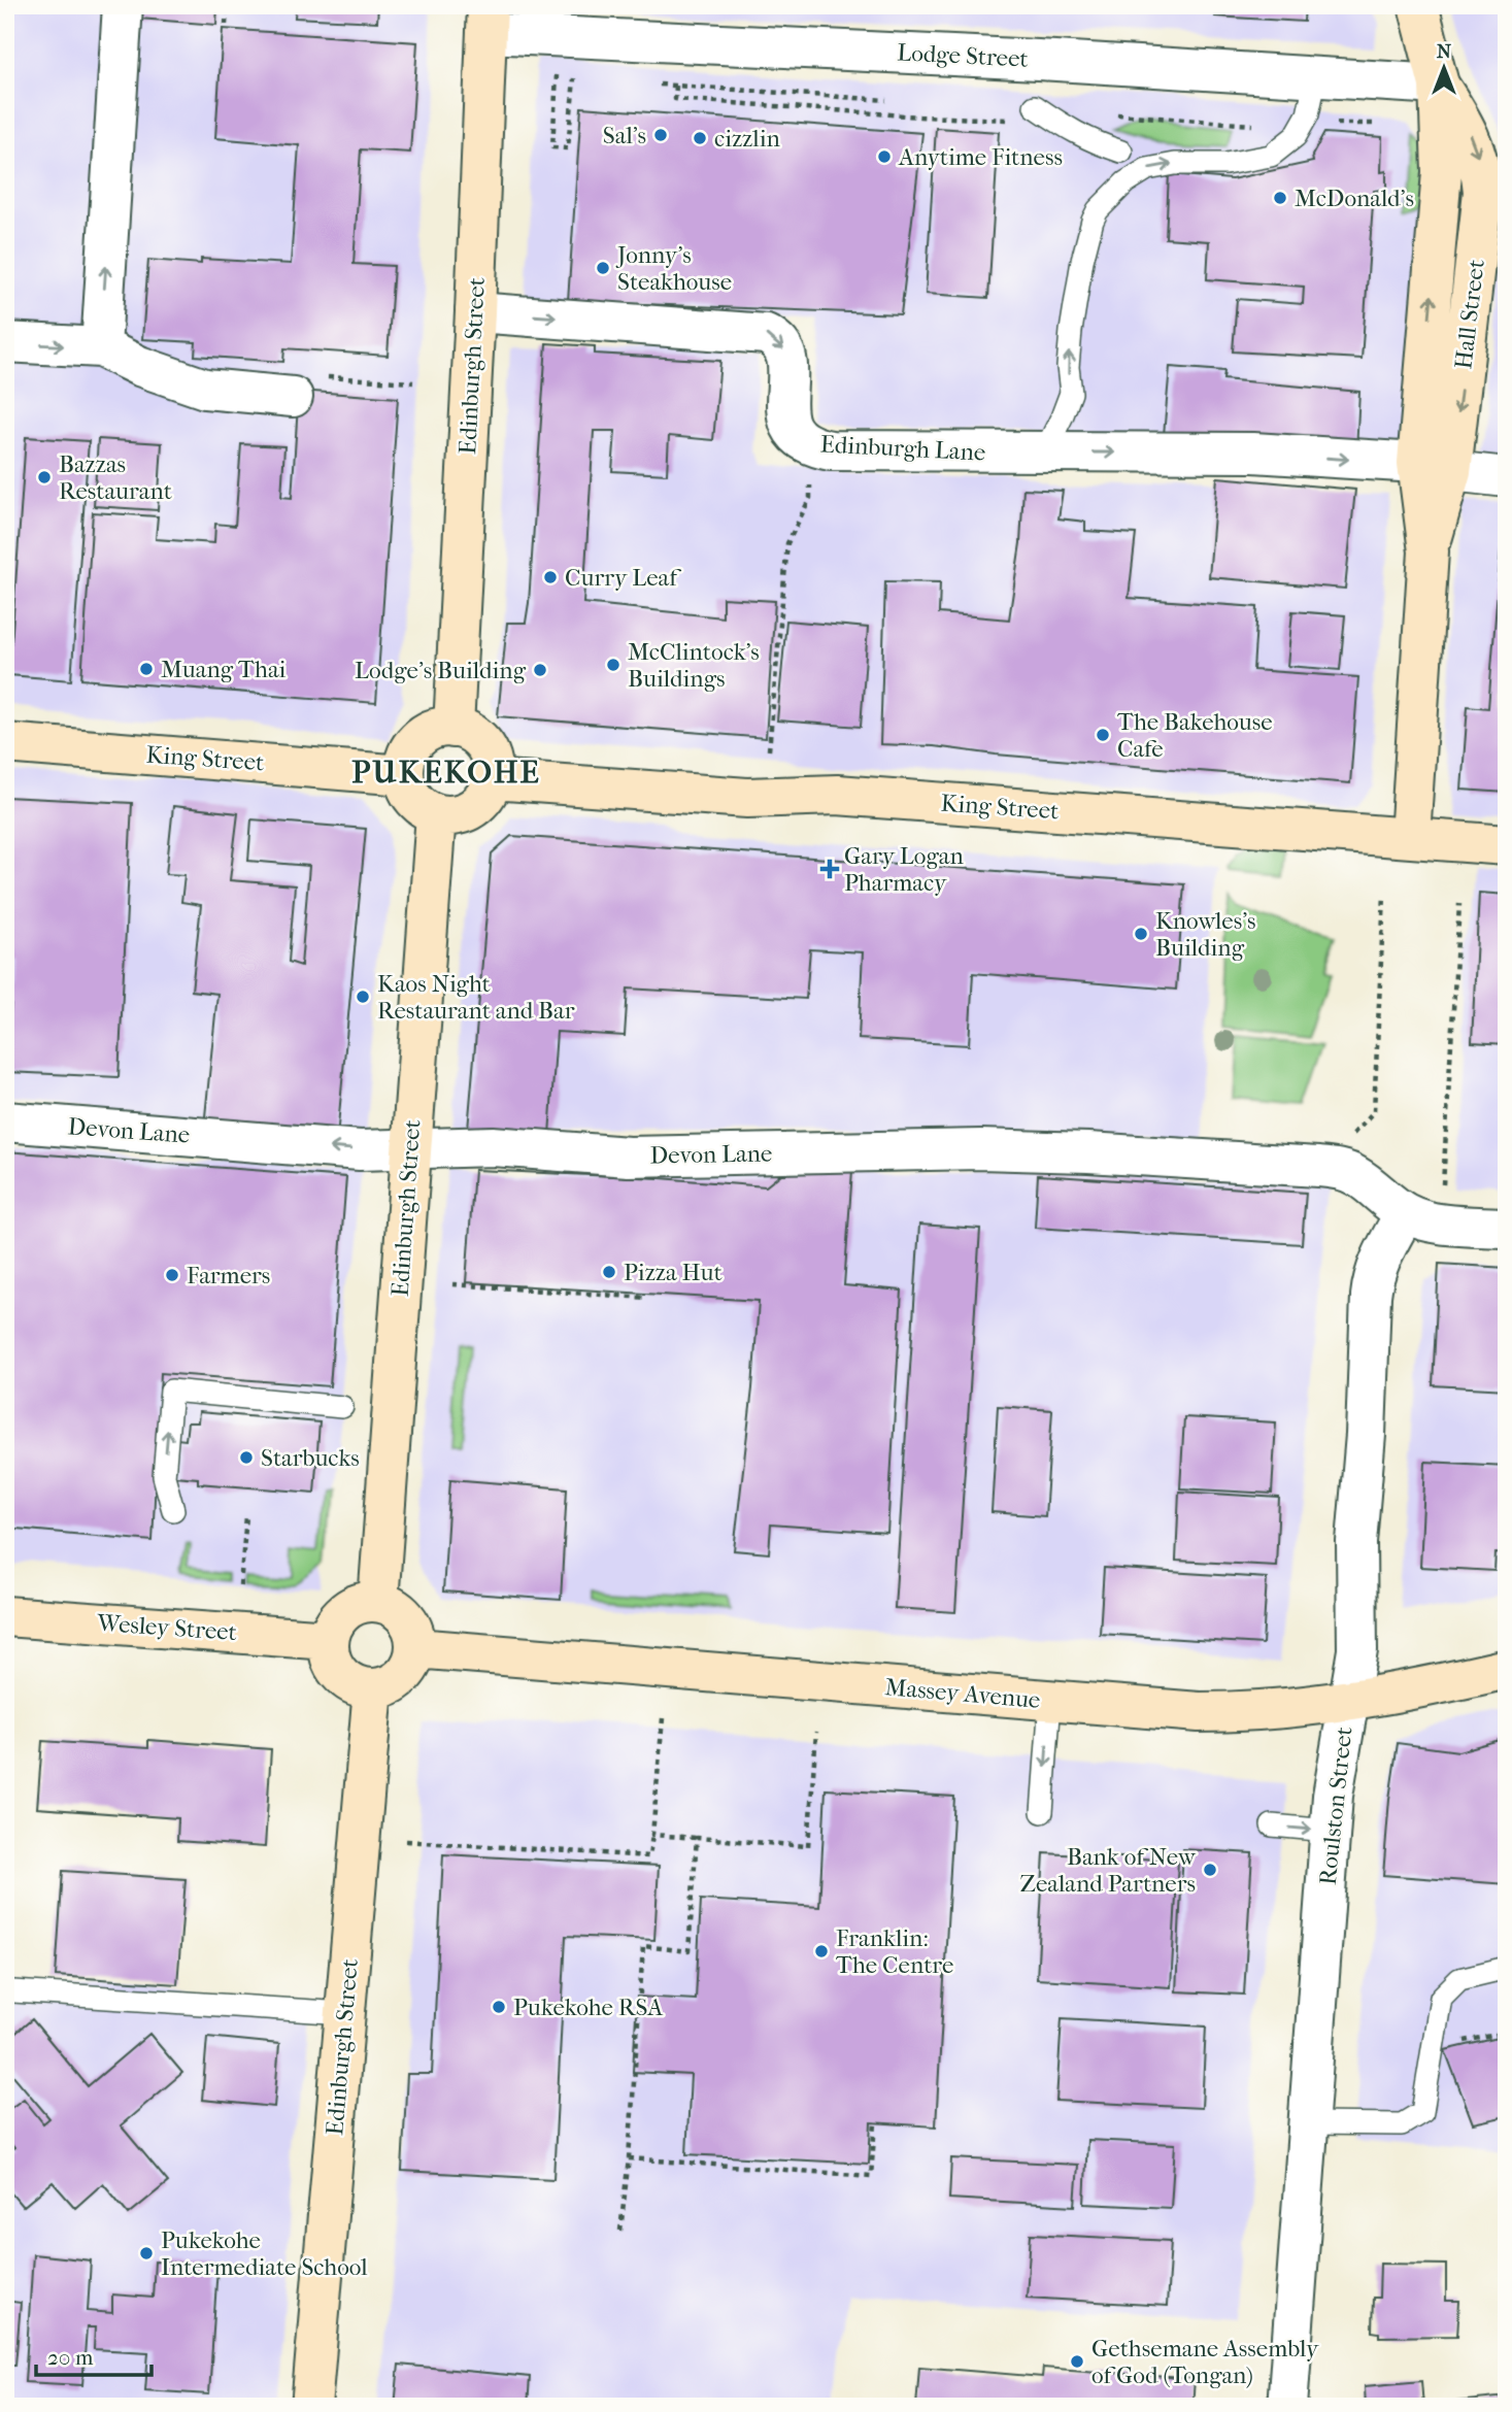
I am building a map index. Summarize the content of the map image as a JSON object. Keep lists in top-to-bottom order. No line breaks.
{"streets":{"street":["Lodge Street","Hall Street","Edinburgh Street","Edinburgh Lane","King Street","Devon Lane","Wesley Street","Massey Avenue","Roulston Street"]},"crossings":[["Lodge Street","Hall Street"],["Lodge Street","Edinburgh Street"],["Hall Street","Edinburgh Lane"],["Hall Street","King Street"],["Edinburgh Street","Edinburgh Lane"],["Edinburgh Street","King Street"],["Edinburgh Street","Devon Lane"],["Edinburgh Street","Wesley Street"],["Edinburgh Street","Massey Avenue"],["Devon Lane","Roulston Street"],["Wesley Street","Massey Avenue"],["Massey Avenue","Roulston Street"]],"one_way":["Edinburgh Lane"],"districts":["PUKEKOHE"],"places":{"other":["Sal's","cizzlin","Anytime Fitness","McDonald's","Jonny's Steakhouse","Bazzas Restaurant","Curry Leaf","McClintock’s Buildings","Muang Thai","Lodge's Building","The Bakehouse Cafe","Knowles's Building","Kaos Night Restaurant and Bar","Pizza Hut","Farmers","Starbucks","Bank of New Zealand Partners","Franklin: The Centre","Pukekohe RSA","Pukekohe Intermediate School","Gethsemane Assembly of God (Tongan)"],"health":["Gary Logan Pharmacy"]},"scale_bar":"20 m","north":"top"}
